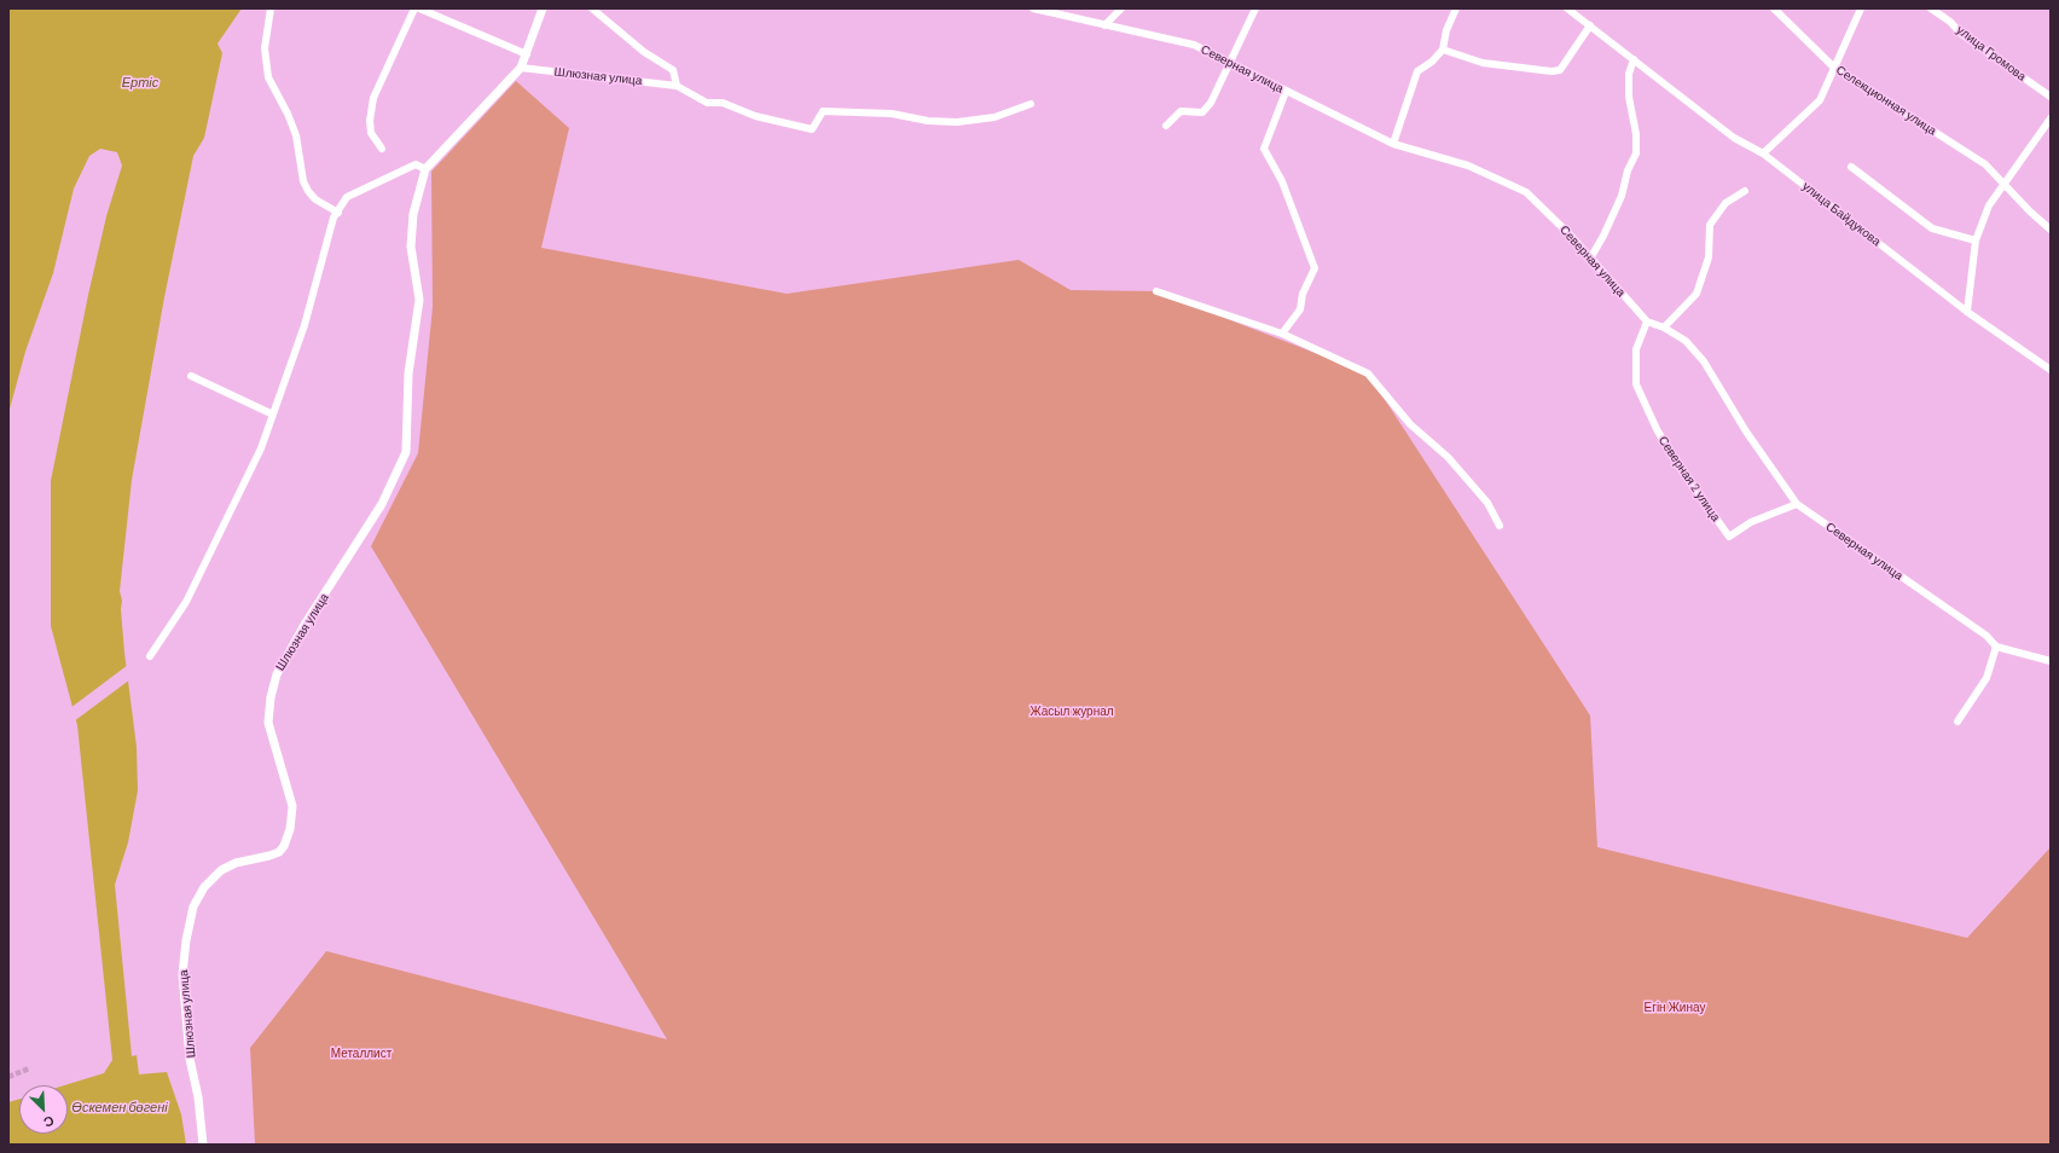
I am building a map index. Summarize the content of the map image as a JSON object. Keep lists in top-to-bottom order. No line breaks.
{"streets":{"street":["улица Громова","Северная улица","Шлюзная улица","Селекционная улица","улица Байдукова","Северная 2 улица"]},"crossings":[["Северная улица","Северная 2 улица"]],"water":["Ертіс","Өскемен бөгені"],"parks":["Жасыл журнал","Егін Жинау","Металлист"],"north":"bottom right"}
